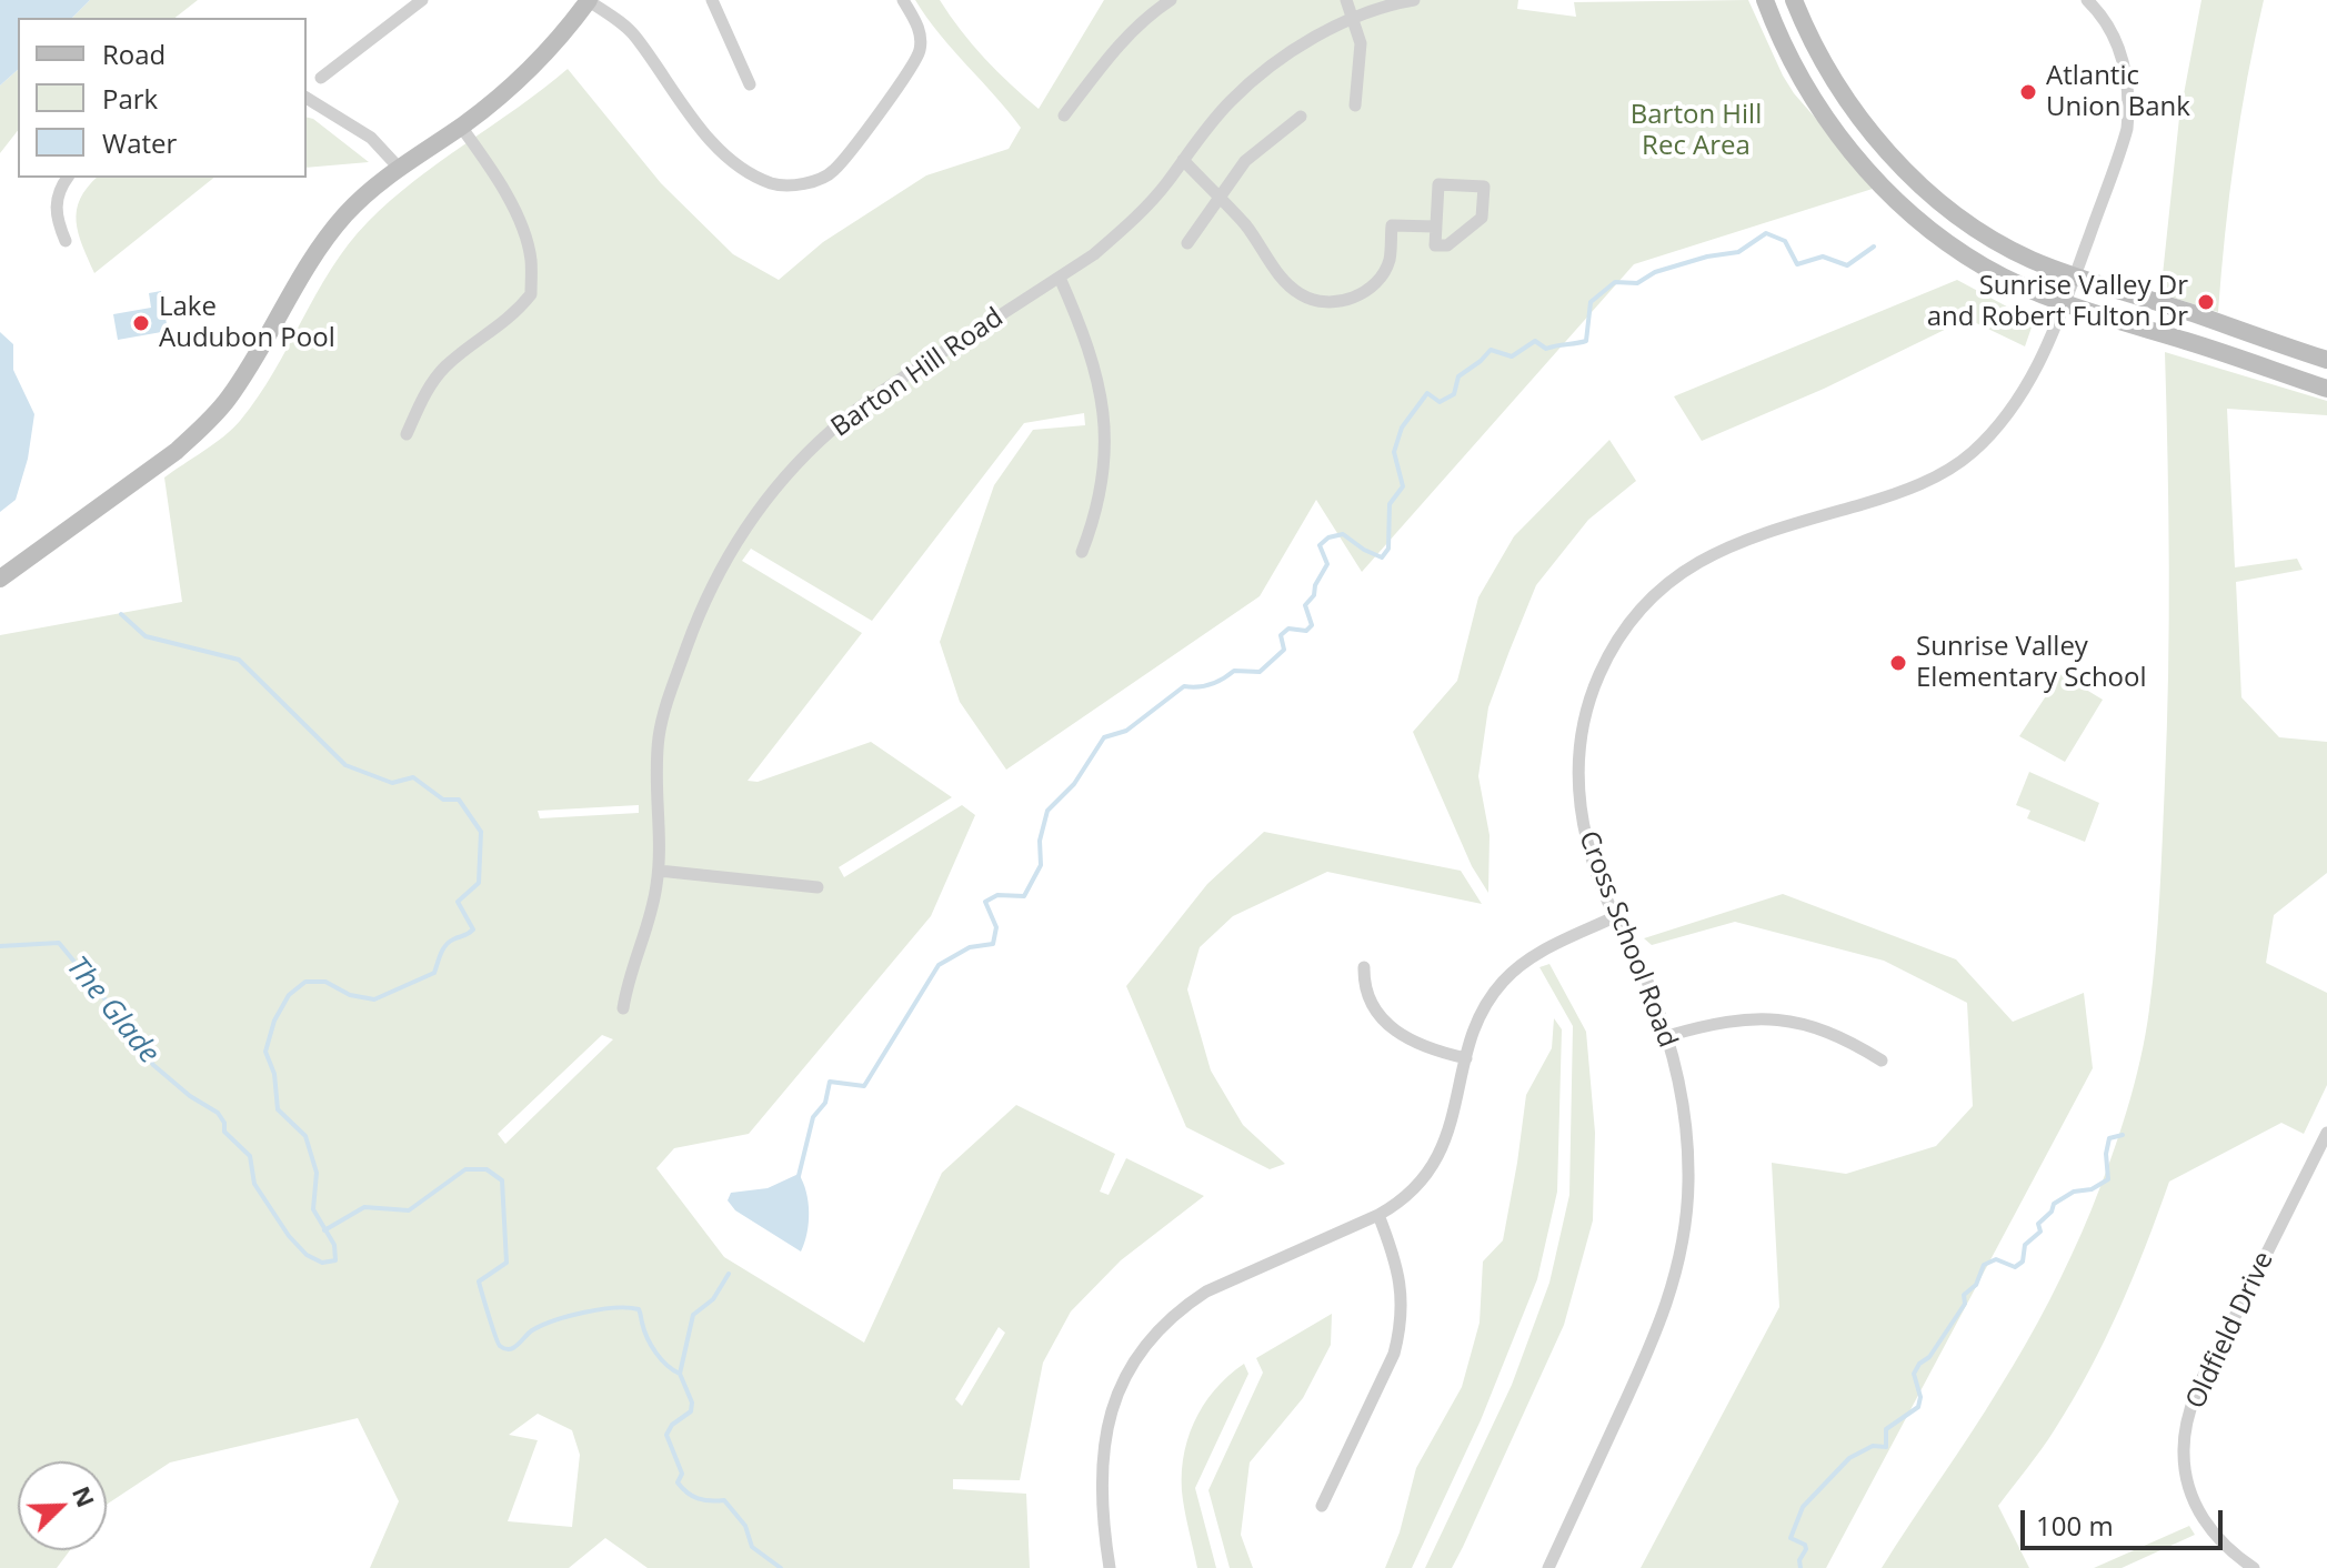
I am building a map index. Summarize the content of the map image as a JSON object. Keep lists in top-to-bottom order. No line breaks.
{"streets":{"street":["Barton Hill Road","Cross School Road","Oldfield Drive"]},"water":["The Glade"],"parks":["Barton Hill Rec Area"],"places":["Atlantic Union Bank","Sunrise Valley Dr and Robert Fulton Dr","Lake Audubon Pool","Sunrise Valley Elementary School"],"legend":["Road","Park","Water"],"scale_bar":"100 m","north":"top right"}
